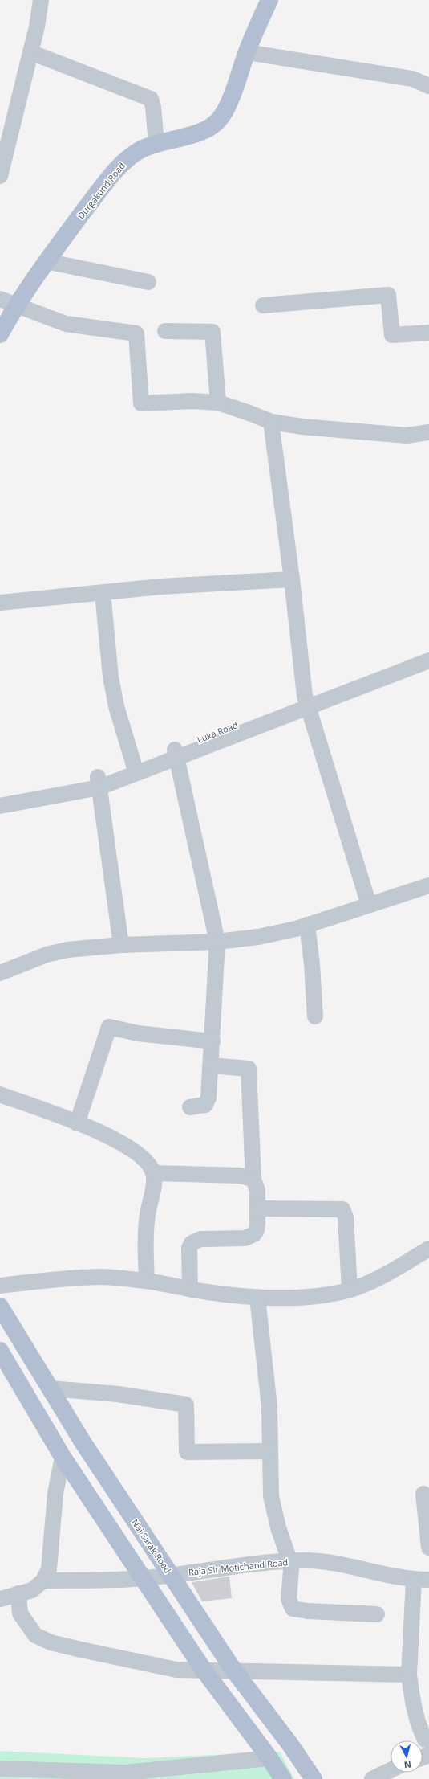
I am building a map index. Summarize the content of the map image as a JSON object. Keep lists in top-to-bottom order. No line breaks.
{"streets":{"main road":["Durgakund Road","Nai Sarak Road"],"street":["Luxa Road","Raja Sir Motichand Road"]},"crossings":[["Nai Sarak Road","Raja Sir Motichand Road"]],"north":"bottom"}
